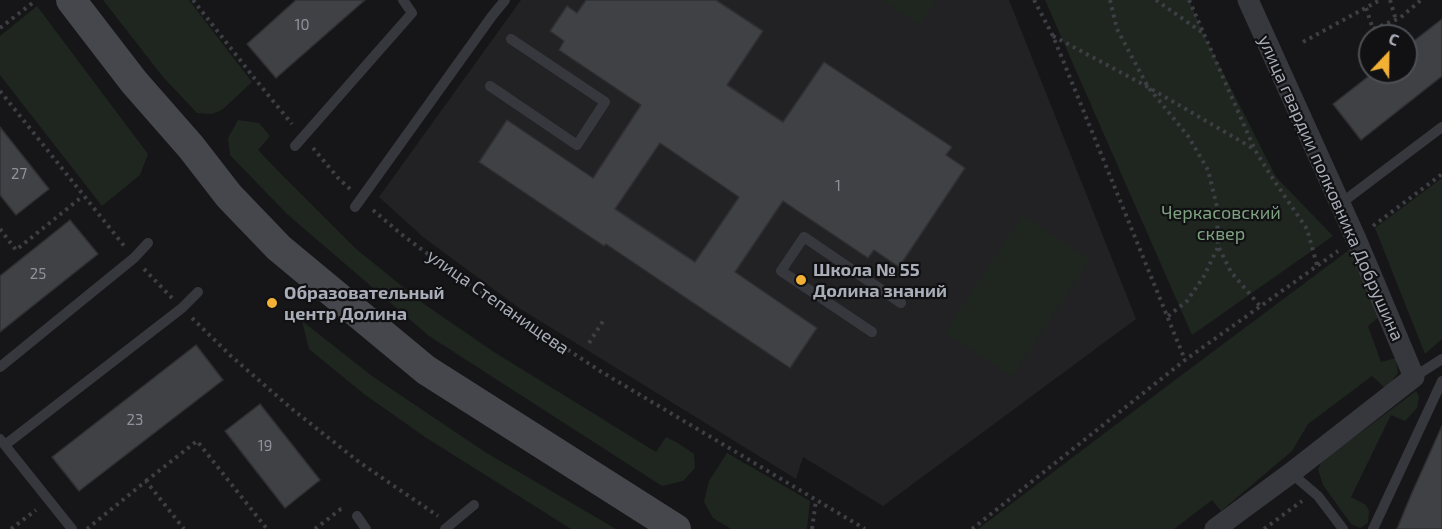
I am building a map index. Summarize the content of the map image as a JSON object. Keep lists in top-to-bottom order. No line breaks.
{"streets":{"street":["улица гвардии полковника Добрушина"],"path":["улица Степанищева"]},"parks":["Черкасовский сквер"],"places":["Школа № 55 Долина знаний","Образовательный центр Долина"],"house_numbers":["10","27","1","25","23","19"],"north":"top"}
